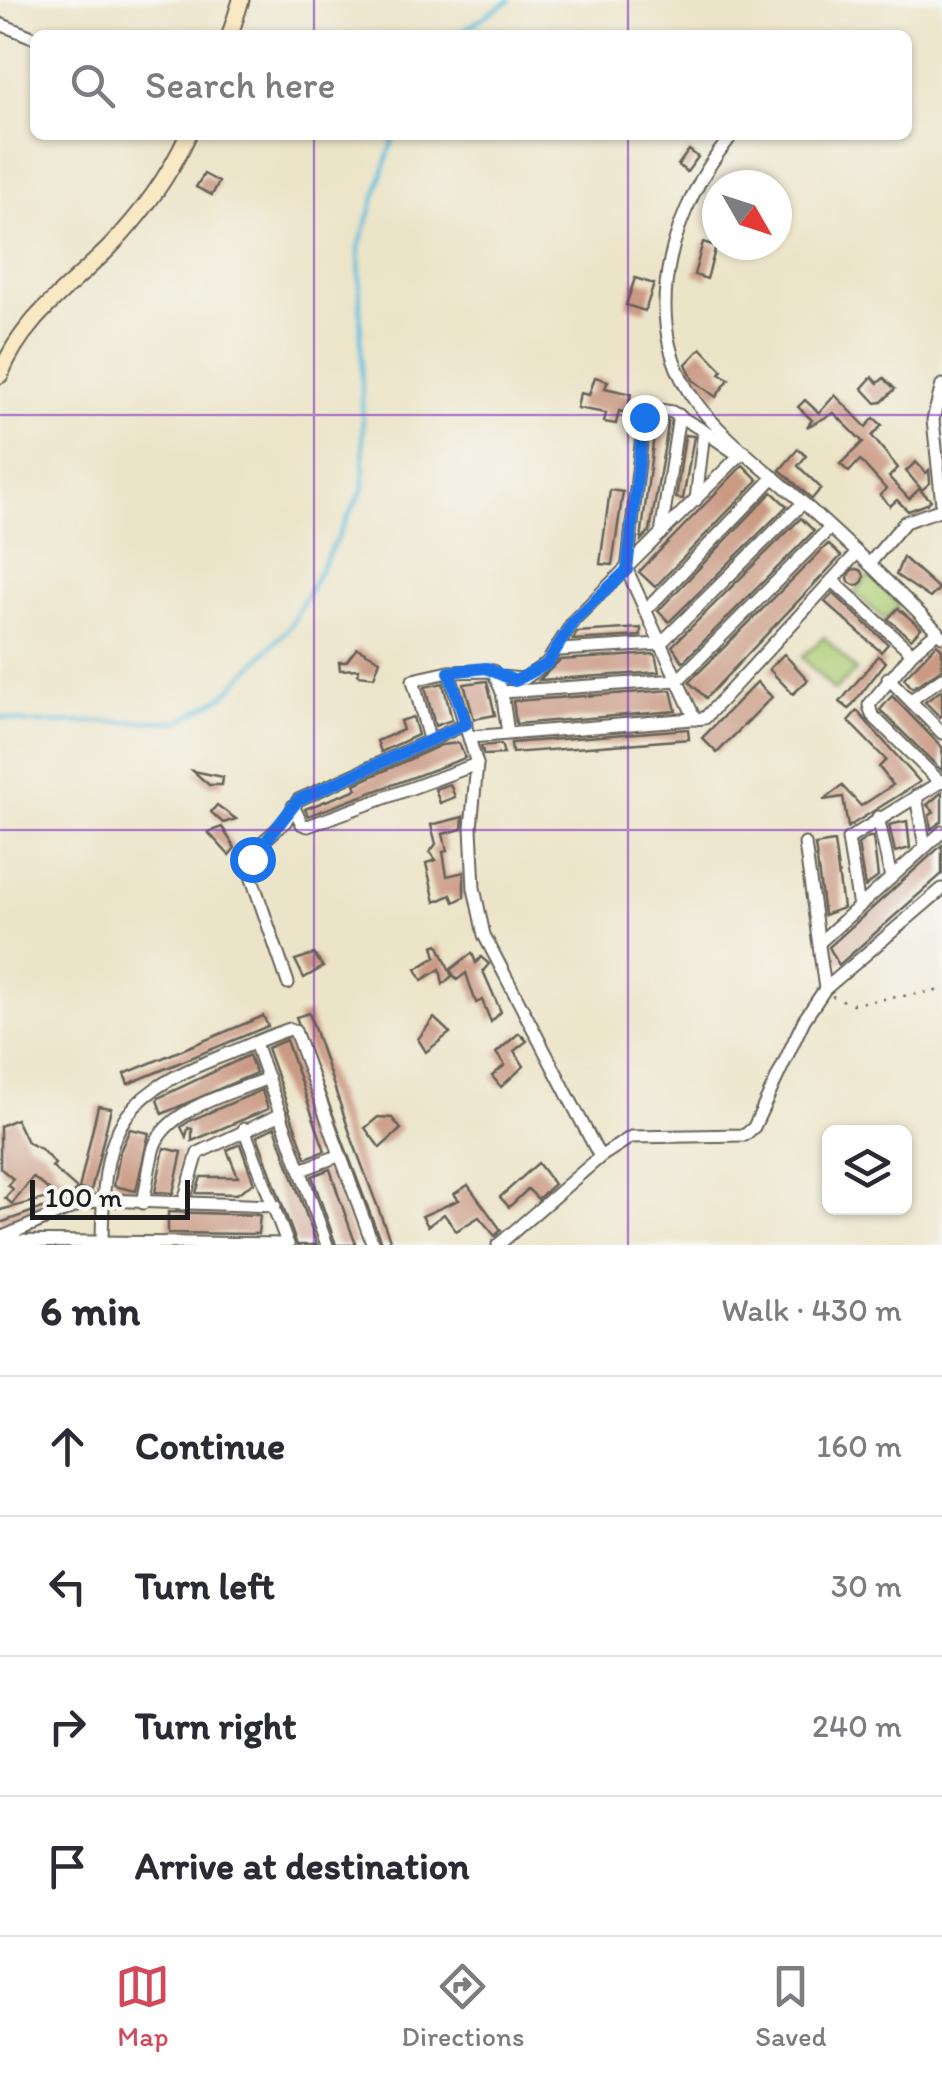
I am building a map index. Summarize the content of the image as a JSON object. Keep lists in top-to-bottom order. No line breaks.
{"scale_bar":"100 m","north":"bottom right","page":{"search":"Search here","scale":"100 m","heading":["6 min","Walk · 430 m"],"list":[["Continue","160 m"],["Turn left","30 m"],["Turn right","240 m"],"Arrive at destination"],"nav":["Map","Directions","Saved"]}}
